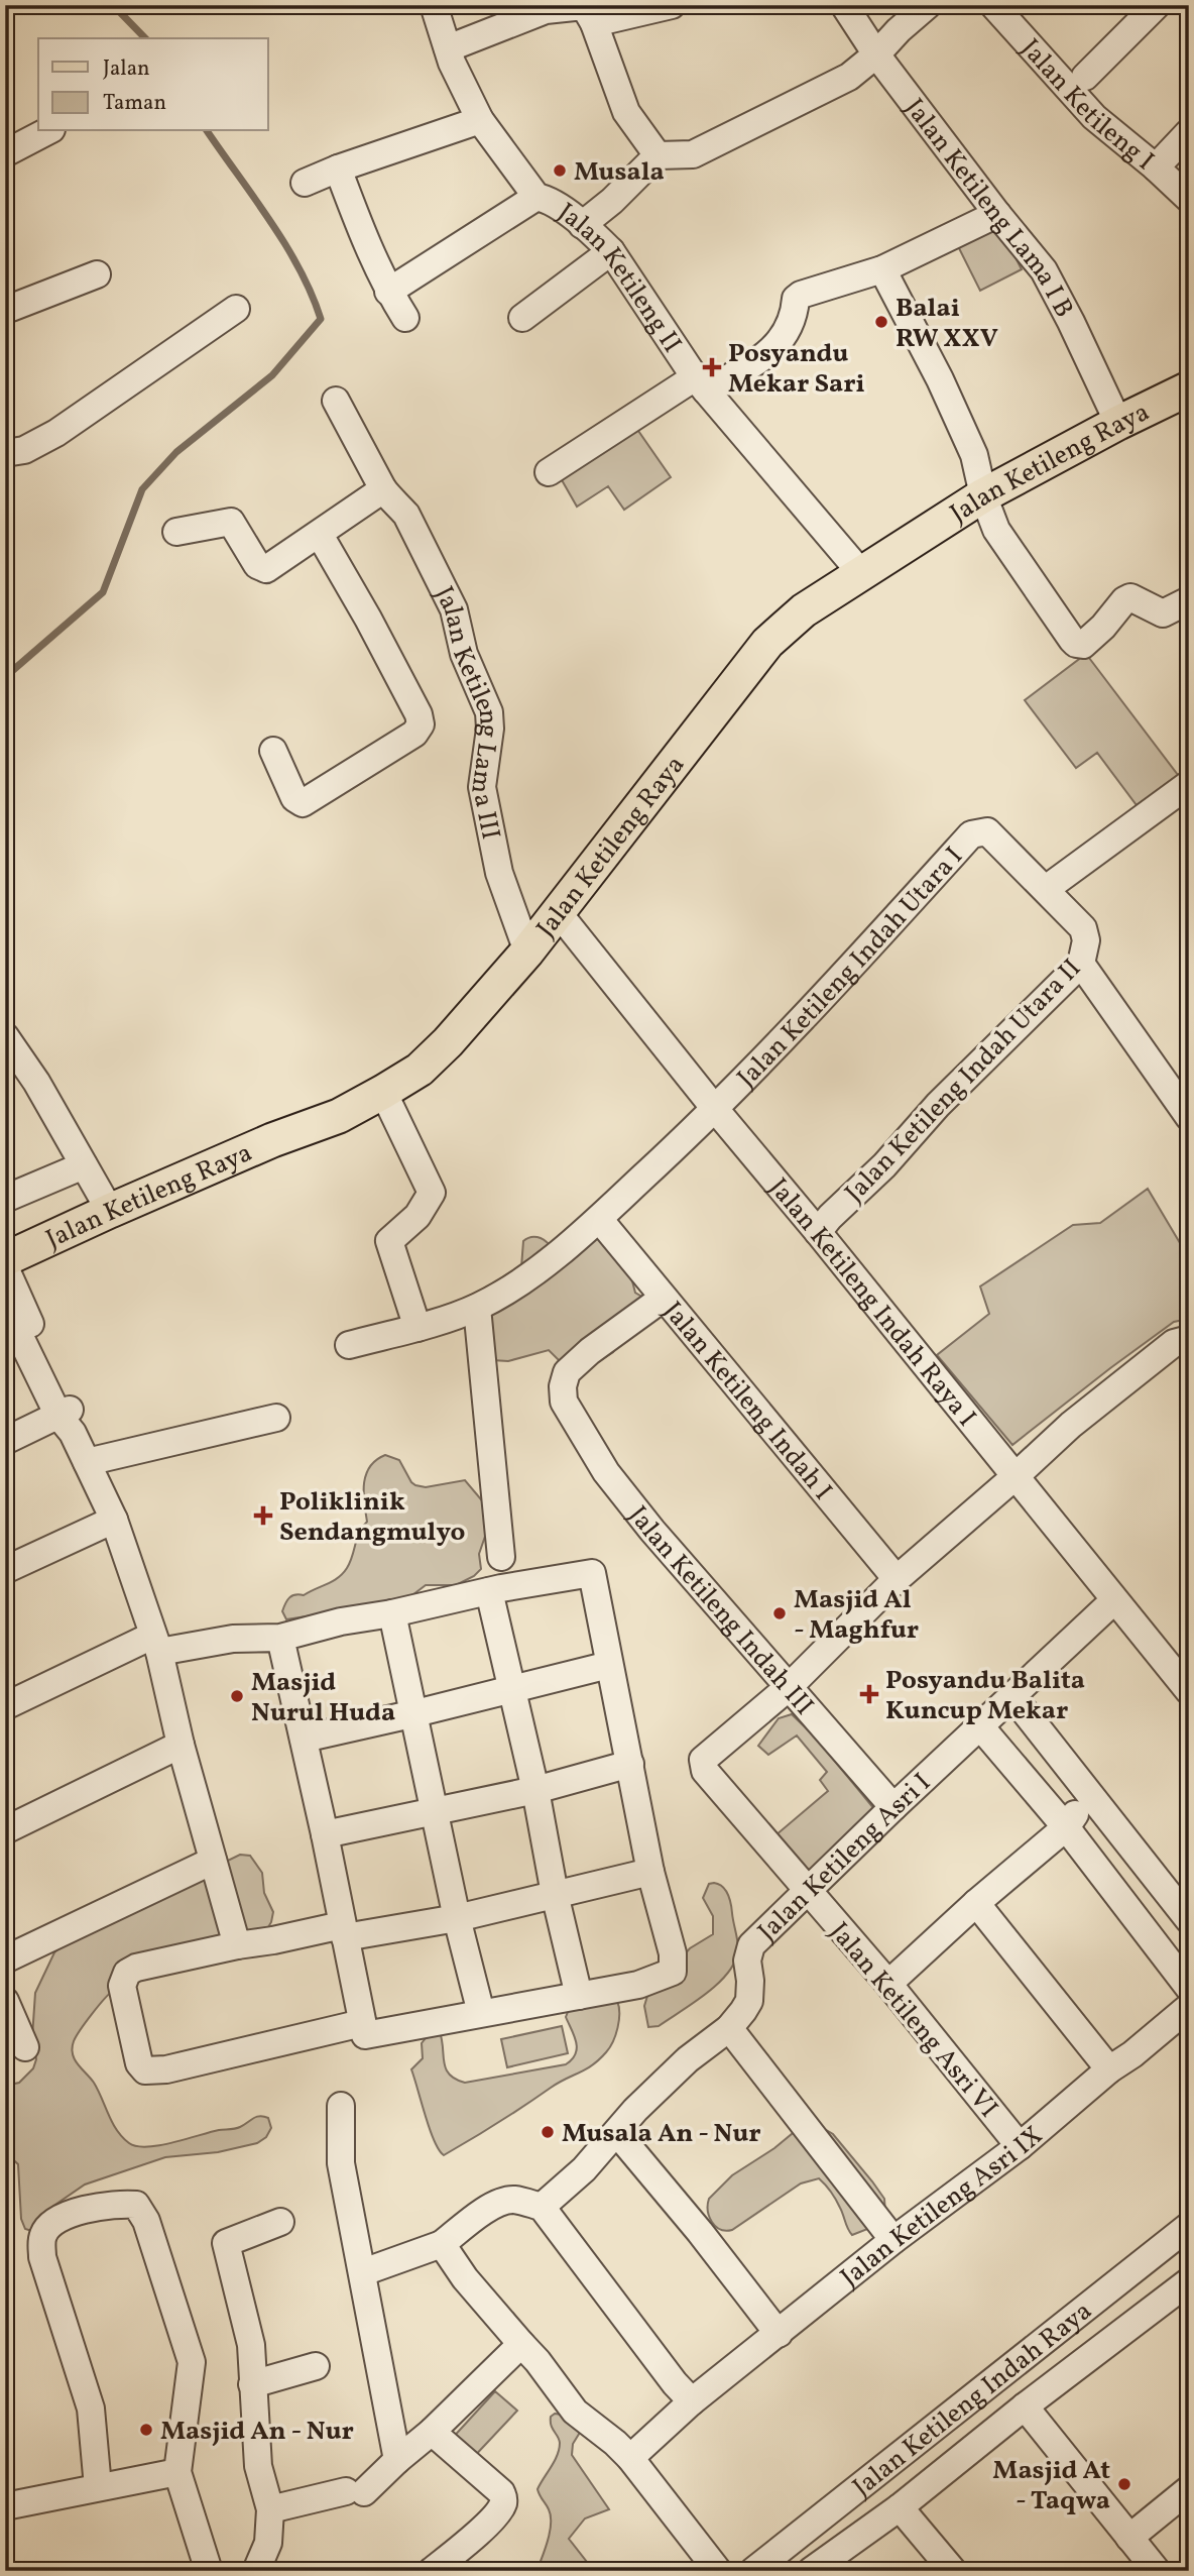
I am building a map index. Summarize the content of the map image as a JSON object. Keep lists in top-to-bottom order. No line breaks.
{"streets":{"main road":["Jalan Ketileng Raya"],"street":["Jalan Ketileng I","Jalan Ketileng Lama I B","Jalan Ketileng II","Jalan Ketileng Lama III","Jalan Ketileng Indah Utara I","Jalan Ketileng Indah Utara II","Jalan Ketileng Indah Raya I","Jalan Ketileng Indah I","Jalan Ketileng Indah III","Jalan Ketileng Asri I","Jalan Ketileng Asri VI","Jalan Ketileng Asri IX","Jalan Ketileng Indah Raya"]},"crossings":[["Jalan Ketileng Lama I B","Jalan Ketileng Raya"],["Jalan Ketileng II","Jalan Ketileng Raya"],["Jalan Ketileng Raya","Jalan Ketileng Lama III"],["Jalan Ketileng Raya","Jalan Ketileng Indah Raya I"],["Jalan Ketileng Indah Utara I","Jalan Ketileng Indah Utara II"],["Jalan Ketileng Indah Utara I","Jalan Ketileng Indah Raya I"],["Jalan Ketileng Indah Utara II","Jalan Ketileng Indah Raya I"],["Jalan Ketileng Indah Raya I","Jalan Ketileng Asri I"],["Jalan Ketileng Indah I","Jalan Ketileng Indah III"],["Jalan Ketileng Indah III","Jalan Ketileng Asri I"],["Jalan Ketileng Indah III","Jalan Ketileng Asri VI"],["Jalan Ketileng Asri I","Jalan Ketileng Asri VI"],["Jalan Ketileng Asri VI","Jalan Ketileng Asri IX"]],"places":{"other":["Musala","Balai RW XXV","Masjid Al - Maghfur","Masjid Nurul Huda","Musala An - Nur","Masjid An - Nur","Masjid At - Taqwa"],"health":["Posyandu Mekar Sari","Poliklinik Sendangmulyo","Posyandu Balita Kuncup Mekar"]},"legend":["Jalan","Taman"]}
